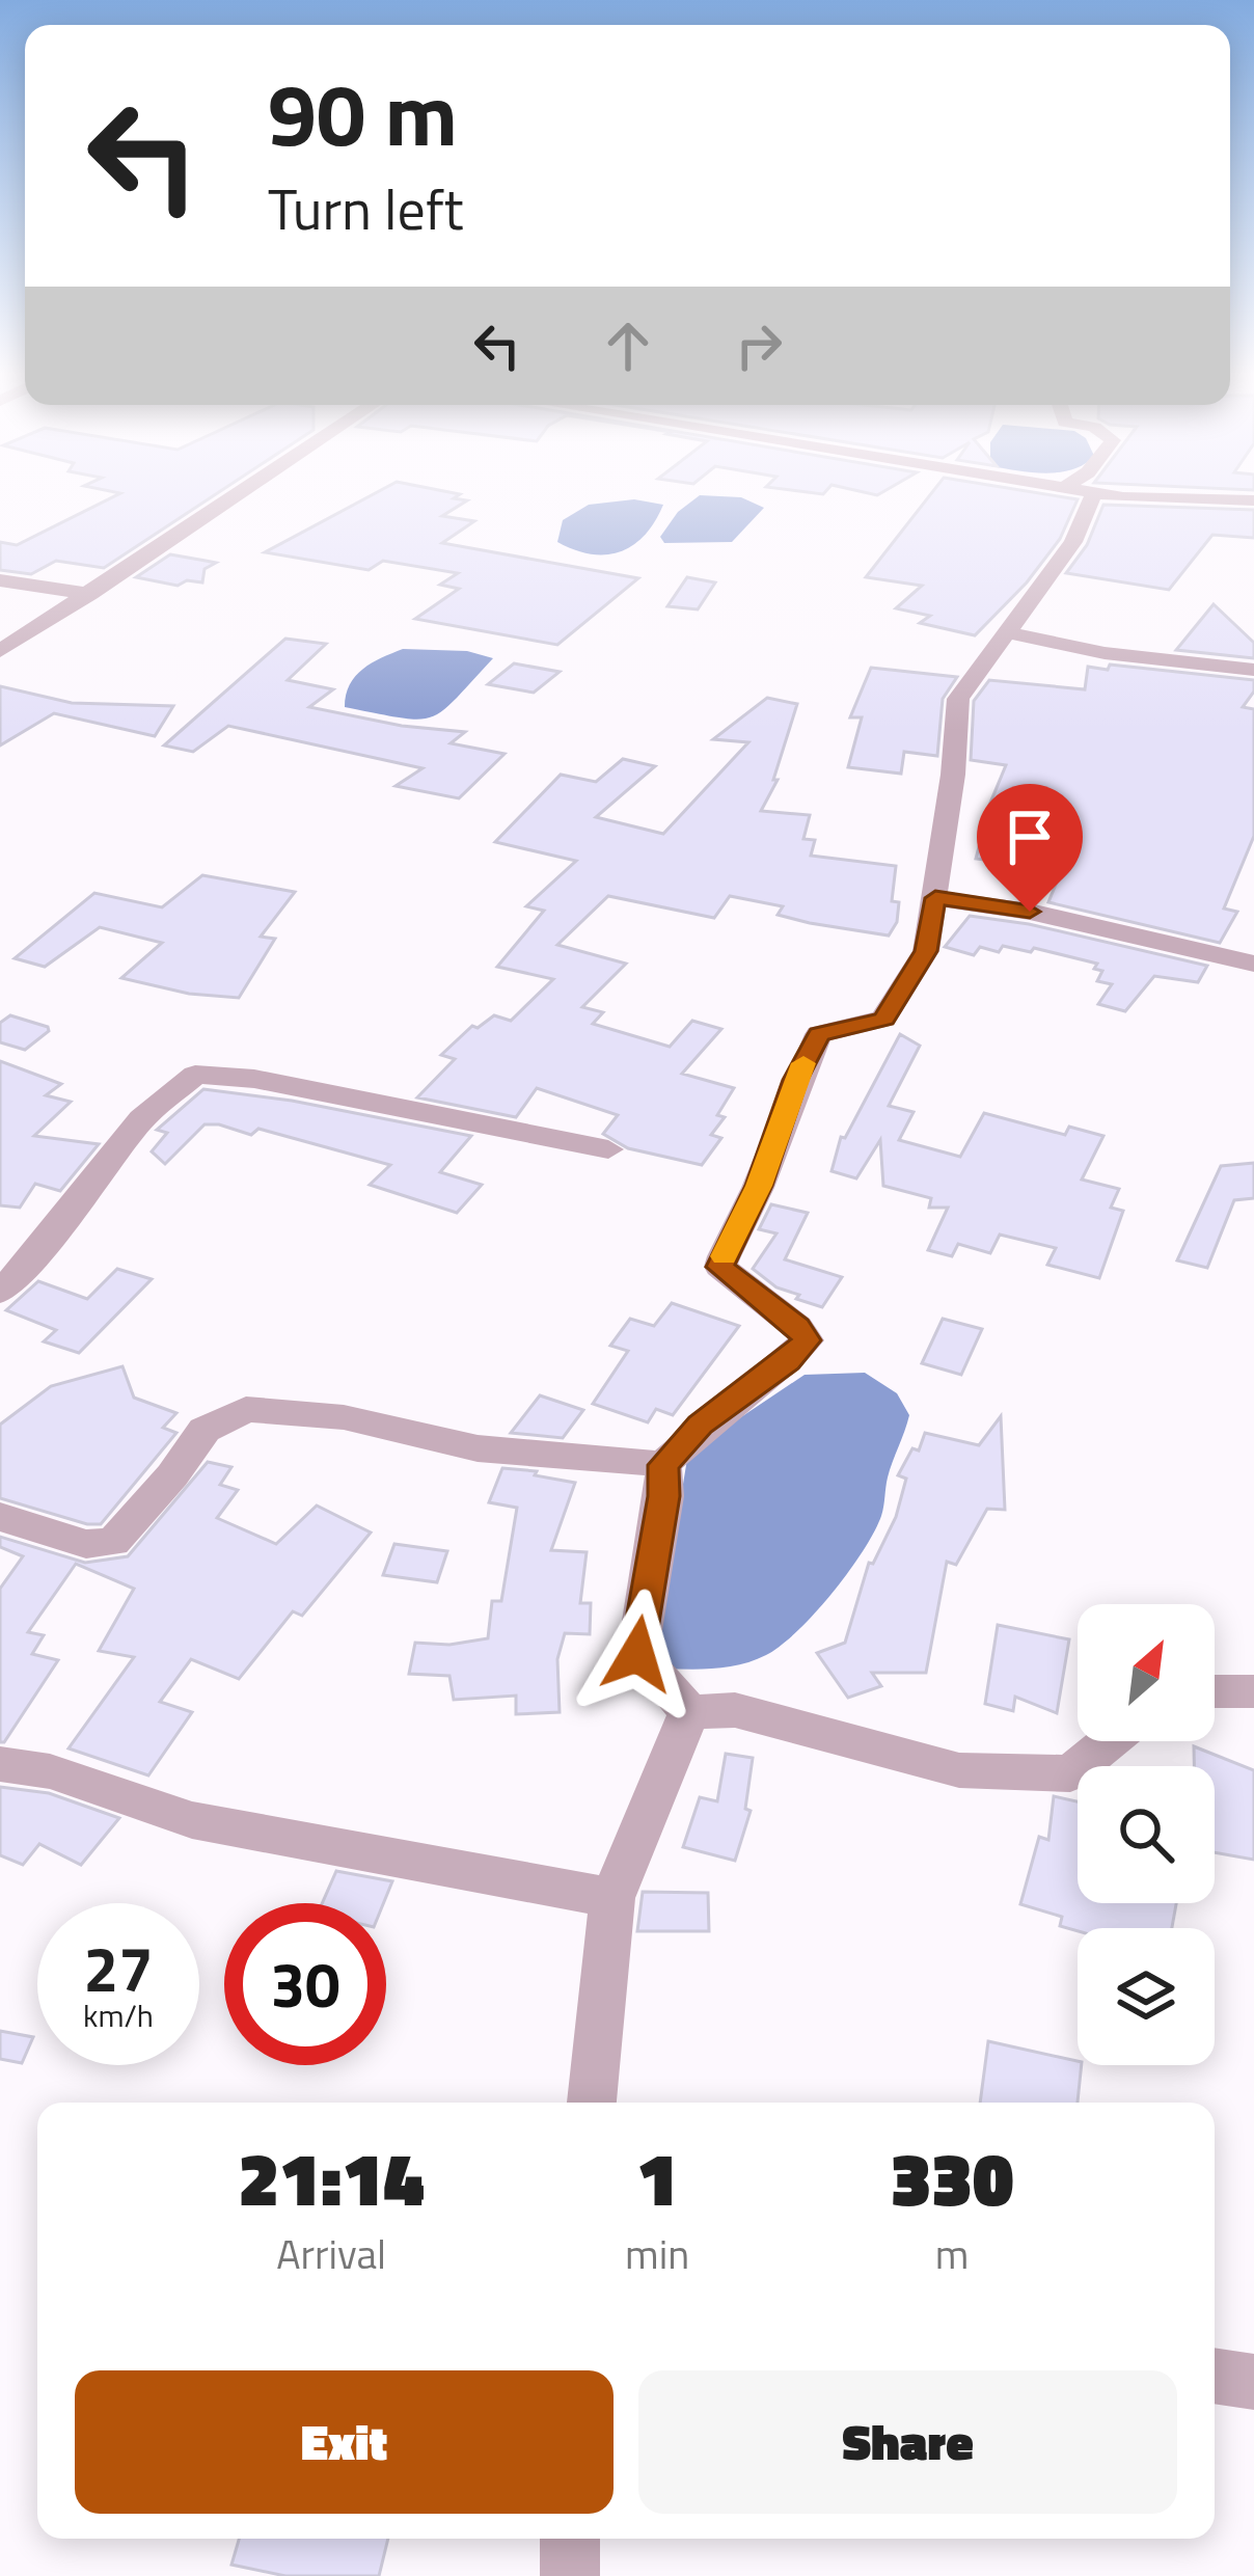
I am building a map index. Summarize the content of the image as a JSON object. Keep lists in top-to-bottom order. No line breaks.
{"north":"top right","page":{"turn":["90 m","Turn left"],"speed":"27 km/h","limit":"30","eta":["21:14","Arrival","1","min","330","m"],"buttons":["Exit","Share"]}}
